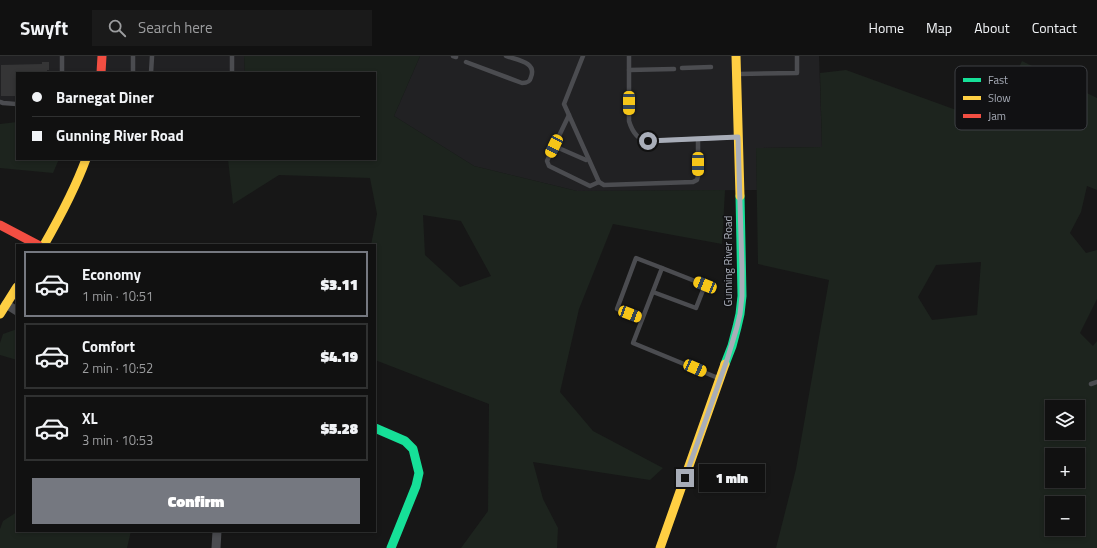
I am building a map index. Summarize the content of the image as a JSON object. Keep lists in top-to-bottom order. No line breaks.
{"streets":{"street":["Gunning River Road"]},"legend":["Fast","Slow","Jam"],"page":{"header":"Swyft","search":"Search here","nav":["Home","Map","About","Contact"],"banner":["Barnegat Diner","Gunning River Road"],"list":[{"name":"Economy","note":"1 min · 10:51","value":"$3.11"},{"name":"Comfort","note":"2 min · 10:52","value":"$4.19"},{"name":"XL","note":"3 min · 10:53","value":"$5.28"}],"map_buttons":["+","−"],"bubble":"1 min","buttons":"Confirm"}}
